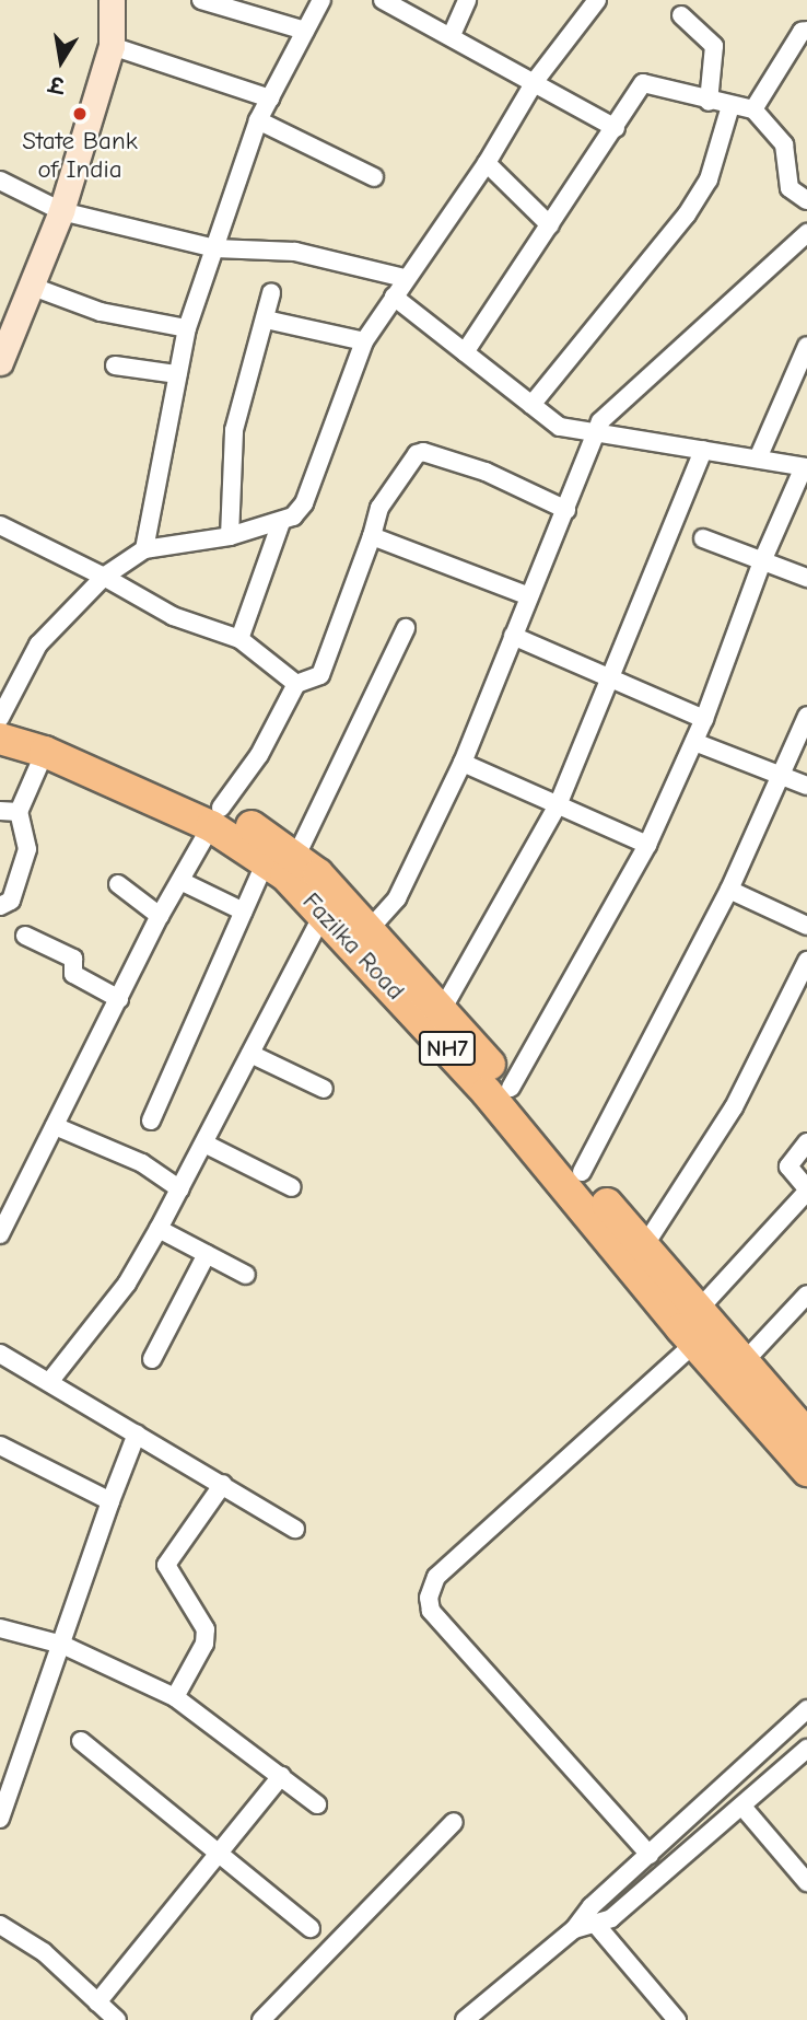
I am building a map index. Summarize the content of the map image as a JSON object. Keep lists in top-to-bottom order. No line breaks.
{"streets":{"highway":["Fazilka Road","NH7"]},"places":["State Bank of India"],"north":"bottom"}
